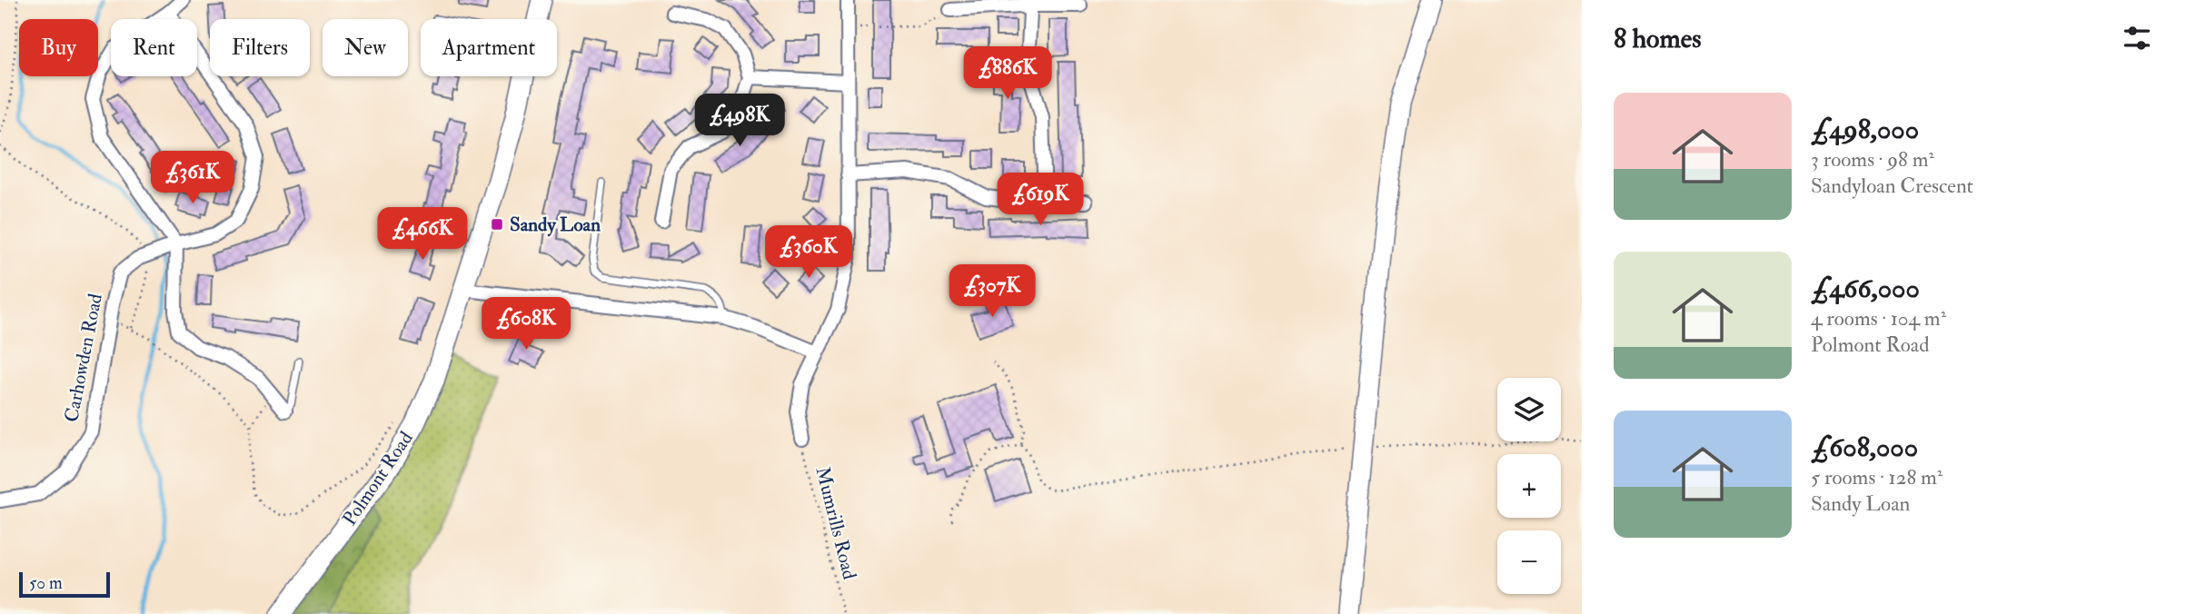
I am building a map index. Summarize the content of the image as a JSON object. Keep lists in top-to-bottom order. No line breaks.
{"streets":{"main road":["Polmont Road"],"street":["Carhowden Road"],"path":["Mumrills Road"]},"places":{"transit":["Sandy Loan"]},"scale_bar":"50 m","page":{"heading":"8 homes","chip":["Buy","Rent","Filters","New","Apartment"],"price":["£886K","£498K","£361K","£619K","£466K","£360K","£307K","£608K"],"list":[{"name":"£498,000","note":"3 rooms · 98 m² · Sandyloan Crescent"},{"name":"£466,000","note":"4 rooms · 104 m² · Polmont Road"},{"name":"£608,000","note":"5 rooms · 128 m² · Sandy Loan"}],"map_buttons":["+","−"],"scale":"50 m"}}
